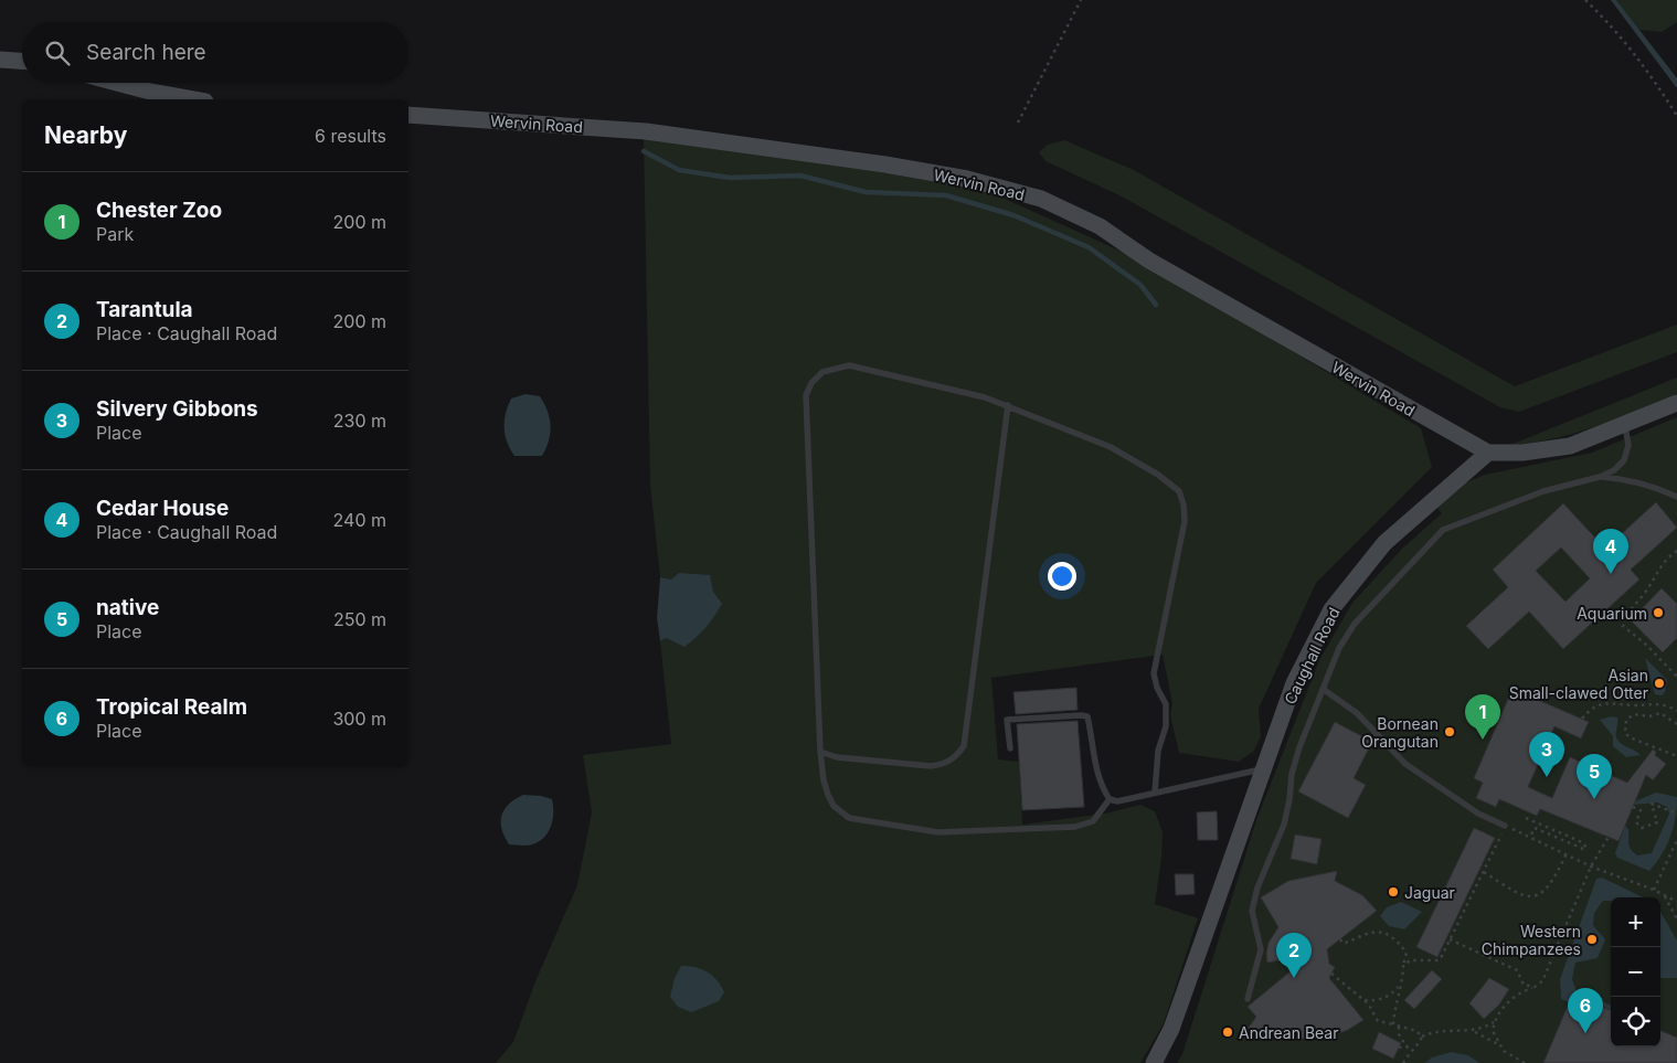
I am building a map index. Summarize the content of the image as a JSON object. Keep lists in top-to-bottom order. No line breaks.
{"streets":{"street":["Wervin Road","Caughall Road"]},"crossings":[["Wervin Road","Caughall Road"]],"places":["Aquarium","Asian Small-clawed Otter","Bornean Orangutan","Jaguar","Western Chimpanzees","Andrean Bear"],"page":{"search":"Search here","heading":["Nearby","6 results"],"list":[{"mark":"1","name":"Chester Zoo","note":"Park","value":"200 m"},{"mark":"2","name":"Tarantula","note":"Place · Caughall Road","value":"200 m"},{"mark":"3","name":"Silvery Gibbons","note":"Place","value":"230 m"},{"mark":"4","name":"Cedar House","note":"Place · Caughall Road","value":"240 m"},{"mark":"5","name":"native","note":"Place","value":"250 m"},{"mark":"6","name":"Tropical Realm","note":"Place","value":"300 m"}],"pins":["4","1","3","5","2","6"],"map_buttons":["+","−"]}}
